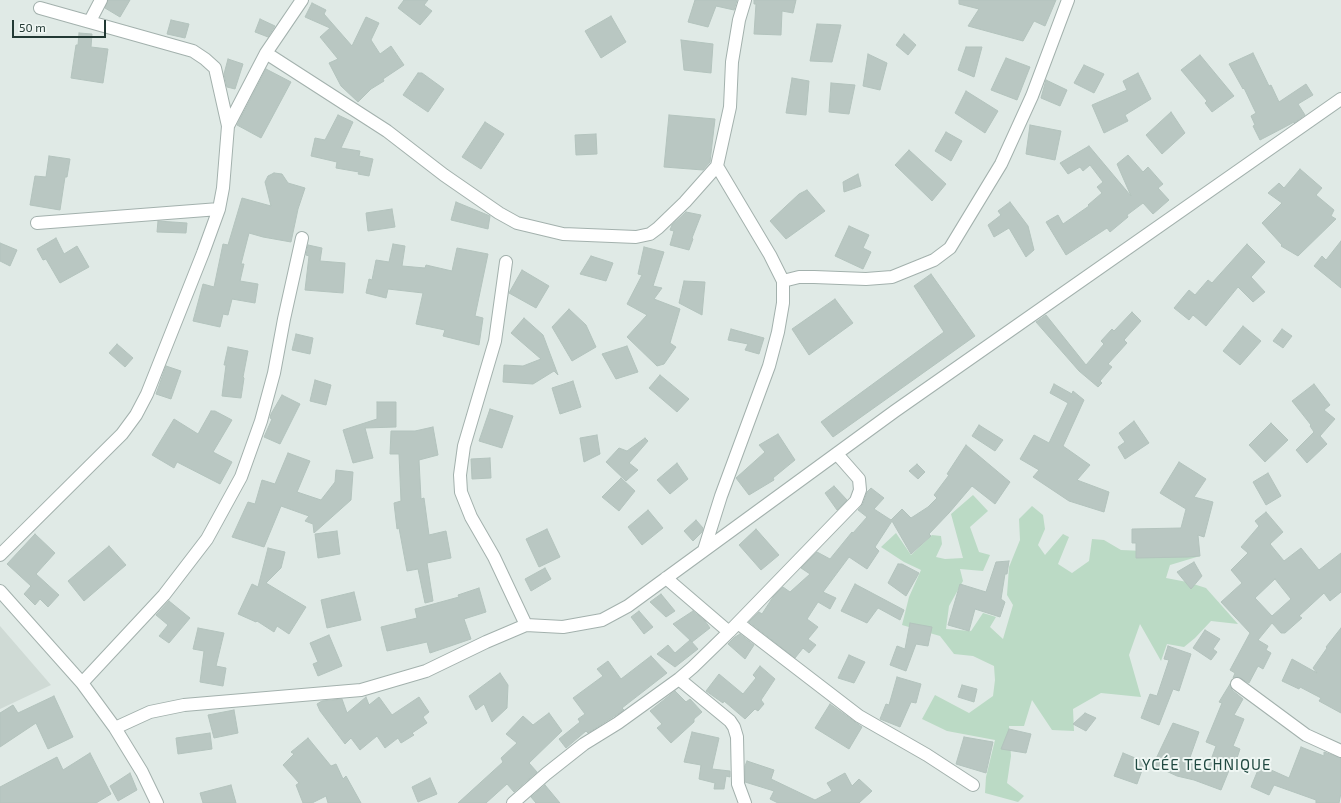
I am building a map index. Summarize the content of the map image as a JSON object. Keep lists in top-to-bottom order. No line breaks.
{"districts":["LYCÉE TECHNIQUE"],"scale_bar":"50 m"}
